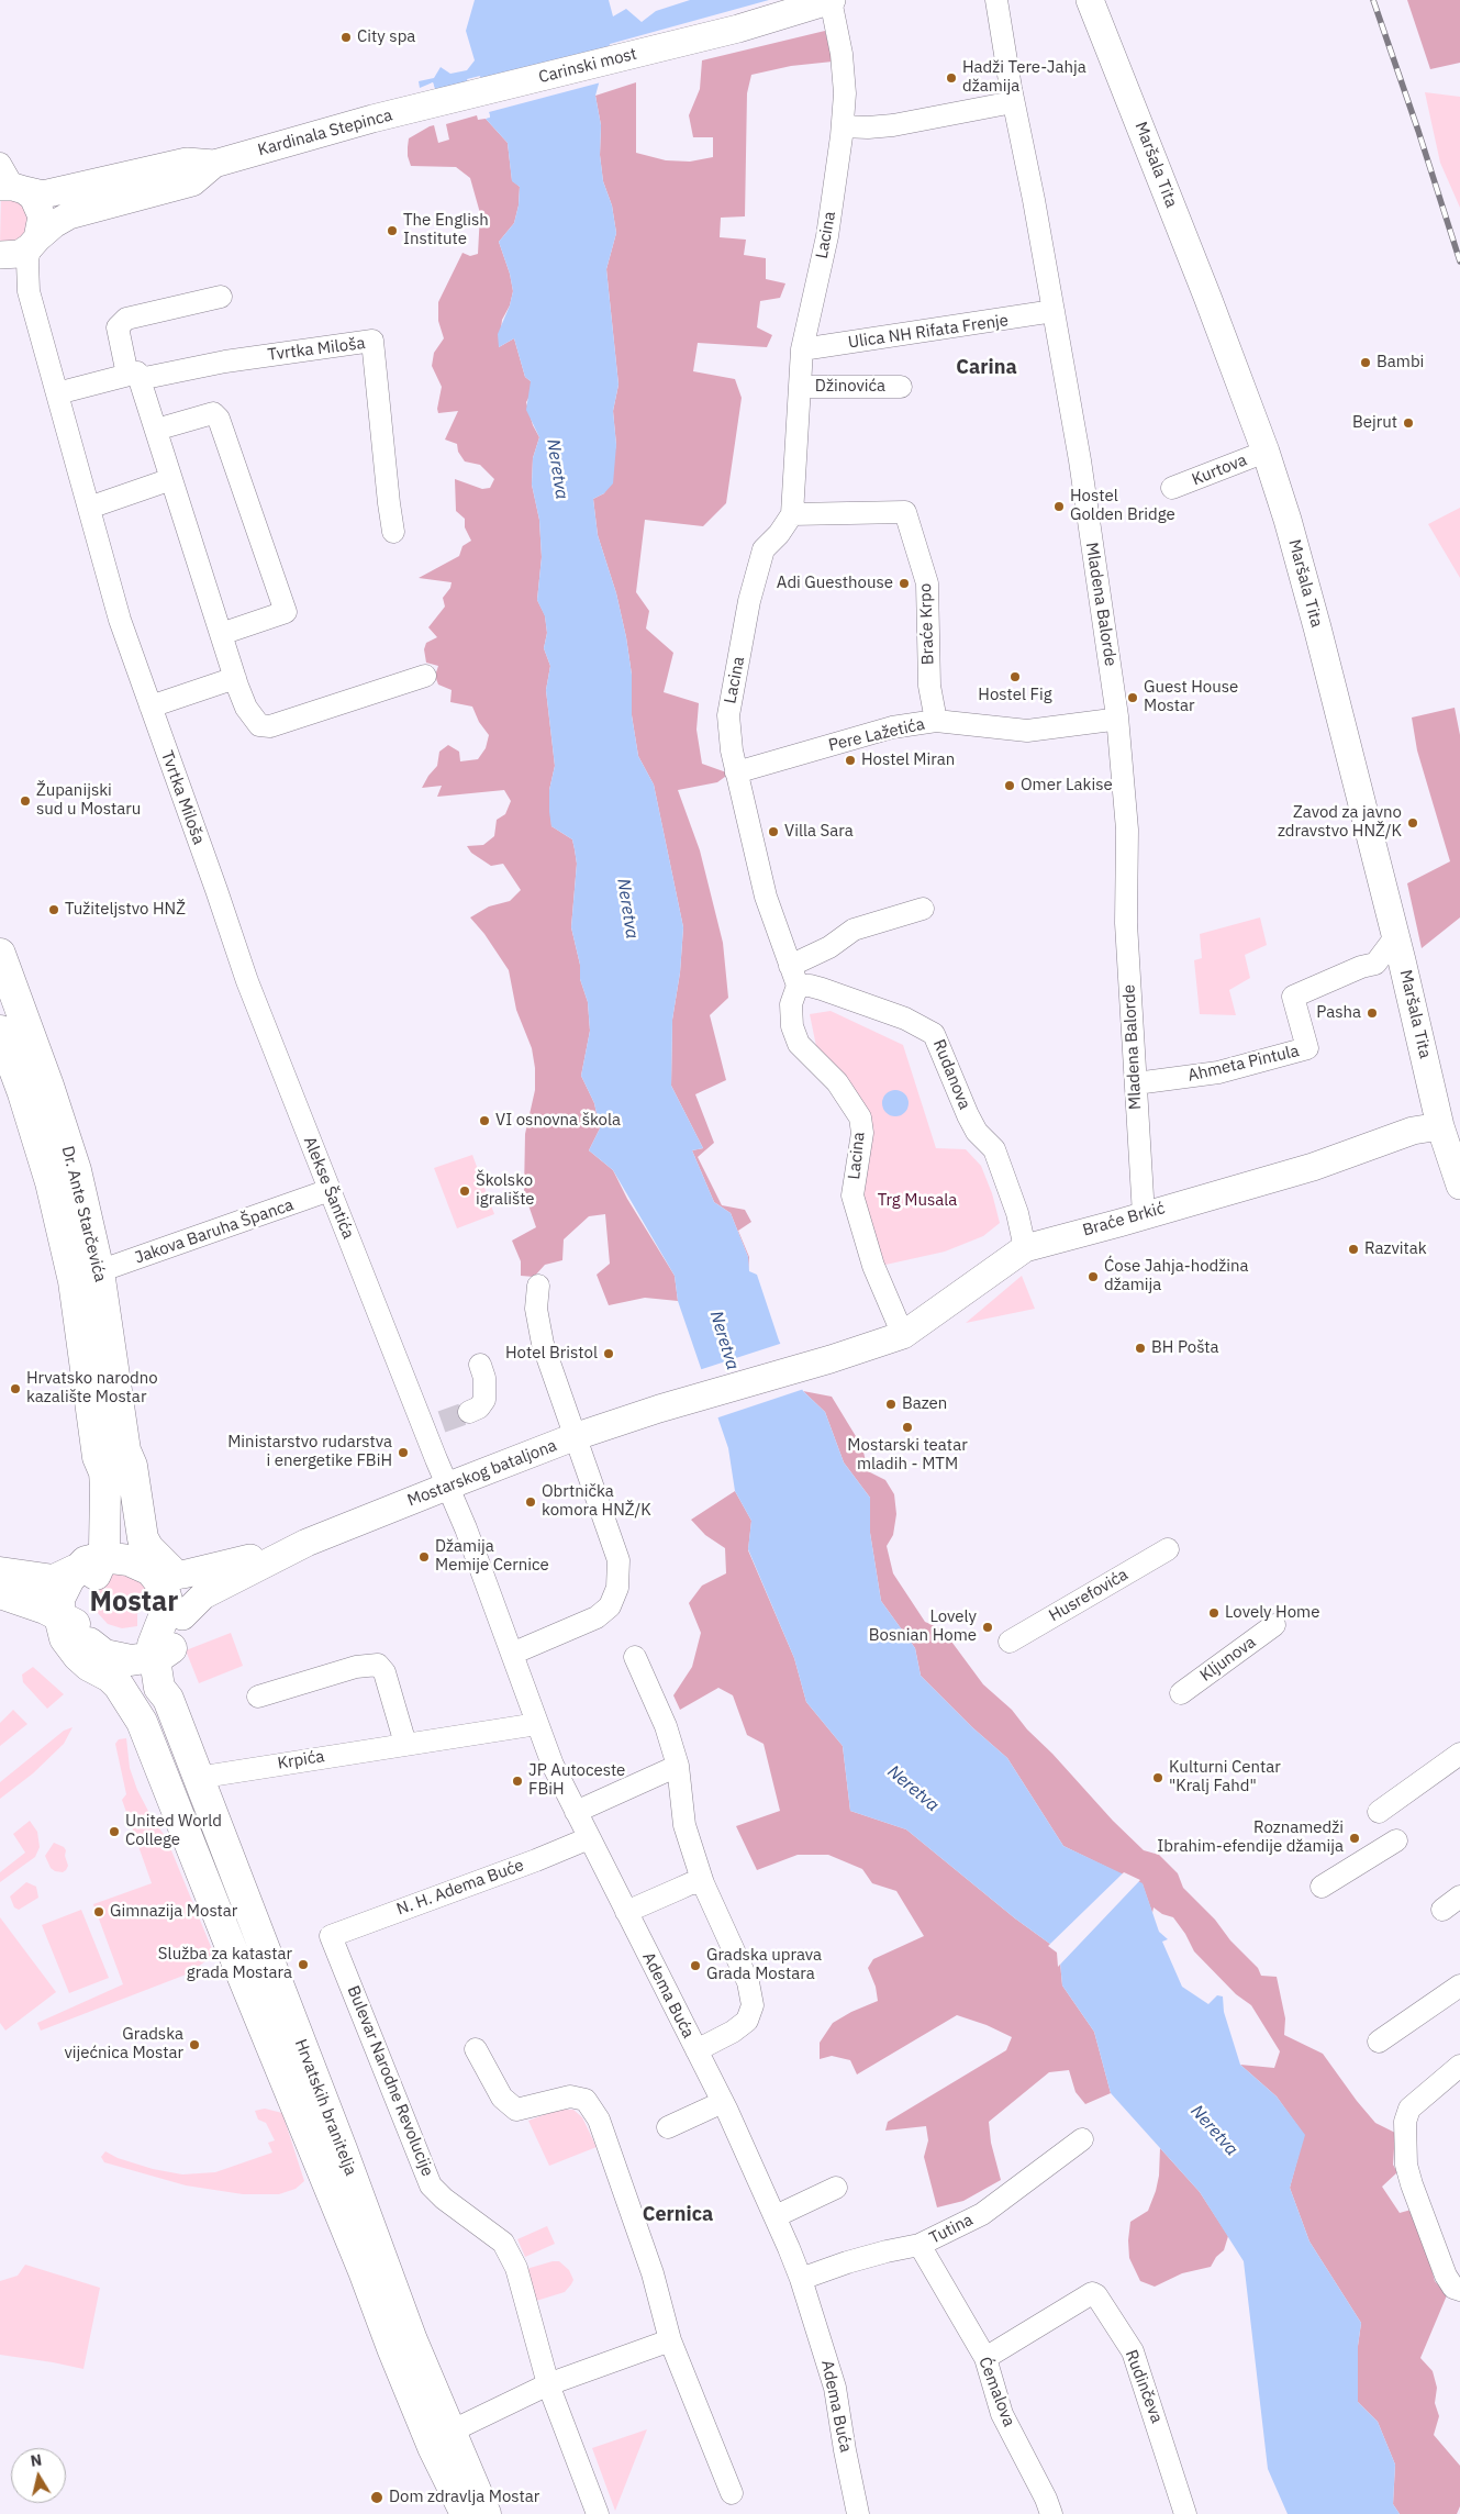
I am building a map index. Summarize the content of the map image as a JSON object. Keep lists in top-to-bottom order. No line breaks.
{"streets":{"main road":["Dr. Ante Starčevića","Hrvatskih branitelja"],"street":["Carinski most","Kardinala Stepinca","Maršala Tita","Lacina","Ulica NH Rifata Frenje","Tvrtka Miloša","Džinovića","Kurtova","Mladena Balorde","Braće Krpo","Pere Lažetića","Ahmeta Pintula","Rudanova","Alekse Šantića","Braće Brkić","Jakova Baruha Španca","Mostarskog bataljona","Husrefovića","Kljunova","Krpića","N. H. Adema Buće","Adema Buća","Bulevar Narodne Revolucije","Tutina","Rudinčeva","Ćemalova"]},"crossings":[["Carinski most","Kardinala Stepinca"],["Carinski most","Lacina"],["Kardinala Stepinca","Tvrtka Miloša"],["Maršala Tita","Kurtova"],["Maršala Tita","Ahmeta Pintula"],["Maršala Tita","Braće Brkić"],["Lacina","Ulica NH Rifata Frenje"],["Lacina","Džinovića"],["Lacina","Braće Krpo"],["Lacina","Pere Lažetića"],["Lacina","Rudanova"],["Lacina","Braće Brkić"],["Ulica NH Rifata Frenje","Mladena Balorde"],["Tvrtka Miloša","Alekse Šantića"],["Mladena Balorde","Pere Lažetića"],["Mladena Balorde","Ahmeta Pintula"],["Mladena Balorde","Braće Brkić"],["Braće Krpo","Pere Lažetića"],["Rudanova","Braće Brkić"],["Alekse Šantića","Jakova Baruha Španca"],["Alekse Šantića","Mostarskog bataljona"],["Alekse Šantića","Adema Buća"],["Dr. Ante Starčevića","Jakova Baruha Španca"],["Dr. Ante Starčevića","Mostarskog bataljona"],["Braće Brkić","Mostarskog bataljona"],["Mostarskog bataljona","Adema Buća"],["Krpića","Adema Buća"],["Krpića","Hrvatskih branitelja"],["N. H. Adema Buće","Adema Buća"],["N. H. Adema Buće","Bulevar Narodne Revolucije"],["Adema Buća","Tutina"],["Tutina","Ćemalova"],["Rudinčeva","Ćemalova"]],"districts":["Carina","Mostar","Cernica"],"water":["Neretva"],"parks":["Trg Musala"],"places":["City spa","Hadži Tere-Jahja džamija","The English Institute","Bambi","Bejrut","Hostel Golden Bridge","Adi Guesthouse","Hostel Fig","Guest House Mostar","Hostel Miran","Omer Lakise","Županijski sud u Mostaru","Zavod za javno zdravstvo HNŽ/K","Villa Sara","Tužiteljstvo HNŽ","Pasha","VI osnovna škola","Školsko igralište","Razvitak","Ćose Jahja-hodžina džamija","BH Pošta","Hotel Bristol","Hrvatsko narodno kazalište Mostar","Bazen","Mostarski teatar mladih - MTM","Ministarstvo rudarstva i energetike FBiH","Obrtnička komora HNŽ/K","Džamija Memije Cernice","Lovely Home","Lovely Bosnian Home","Kulturni Centar \"Kralj Fahd\"","JP Autoceste FBiH","United World College","Roznamedži Ibrahim-efendije džamija","Gimnazija Mostar","Služba za katastar grada Mostara","Gradska uprava Grada Mostara","Gradska vijećnica Mostar","Dom zdravlja Mostar"],"north":"top"}
